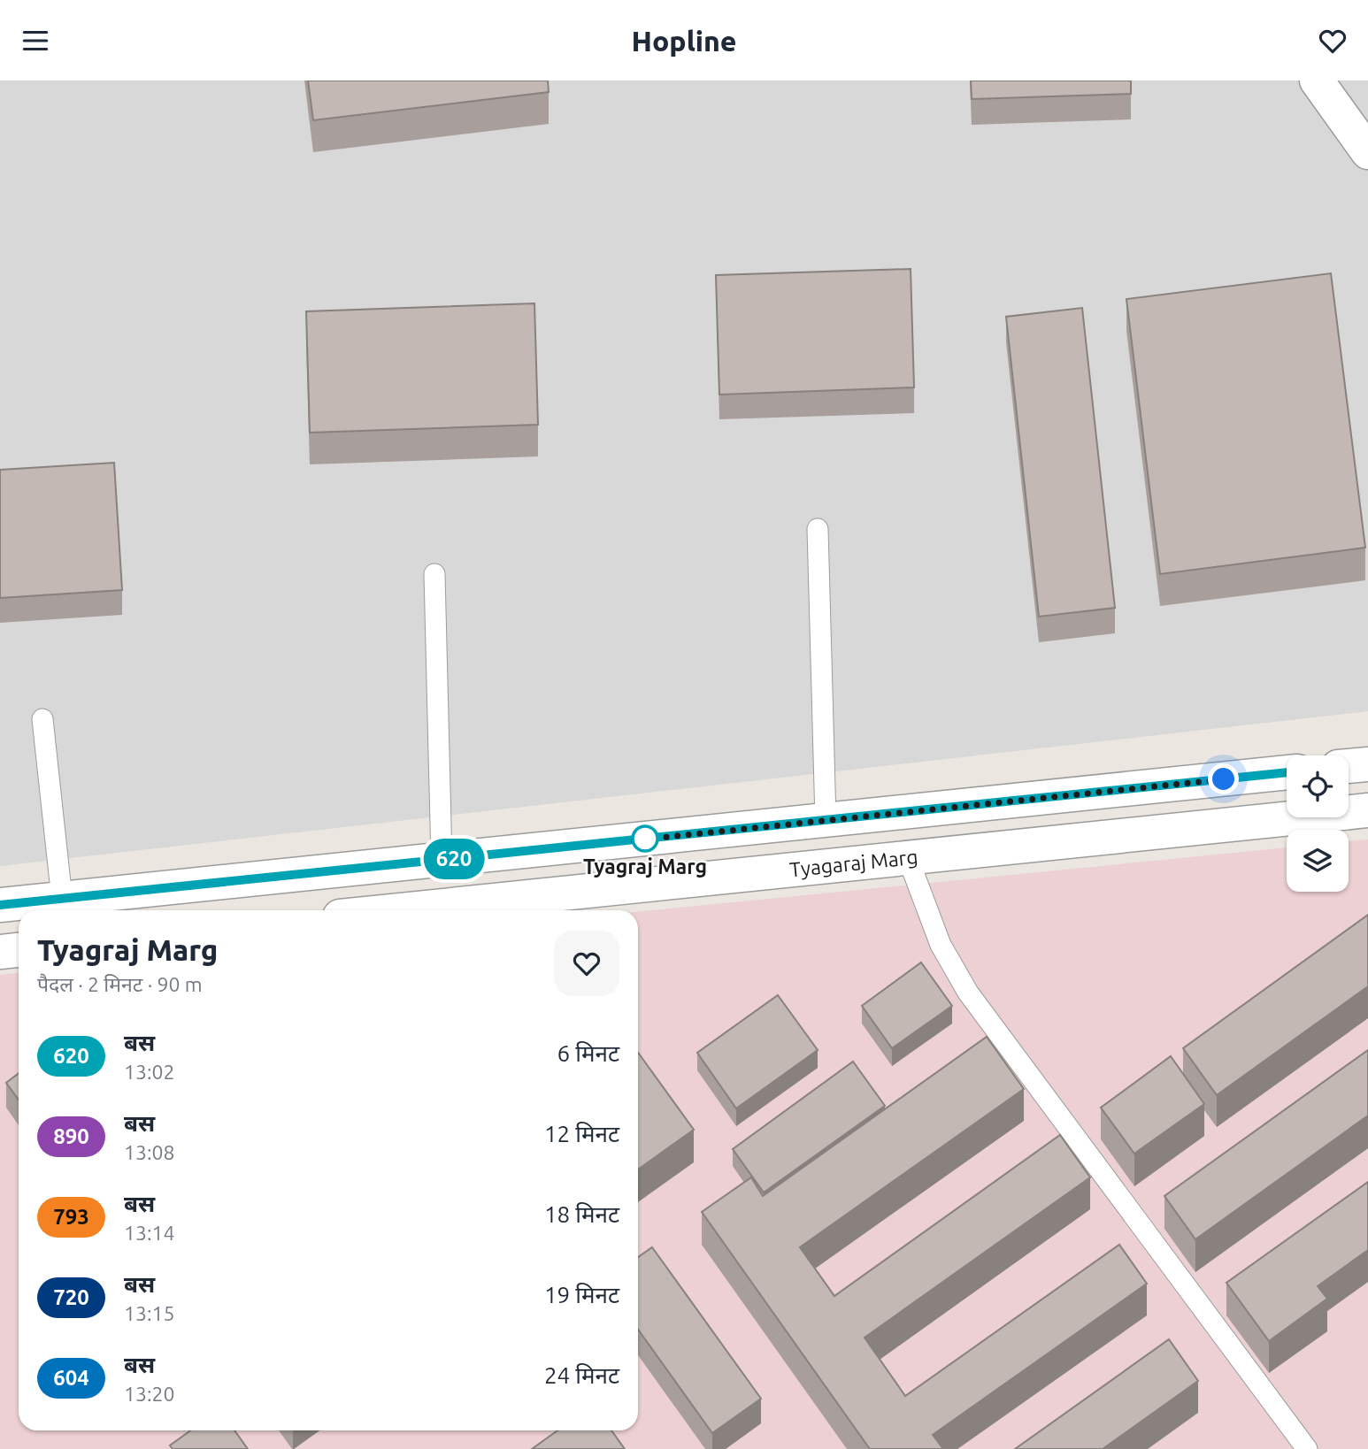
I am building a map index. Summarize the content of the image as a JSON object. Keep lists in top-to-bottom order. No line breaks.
{"streets":{"street":["Tyagaraj Marg"]},"places":["Tyagraj Marg"],"lines":["bus line 620"],"page":{"header":"Hopline","on_map":"620","heading":["Tyagraj Marg","पैदल · 2 मिनट · 90 m"],"list":[{"mark":"620","name":"बस","note":"13:02","value":"6 मिनट"},{"mark":"890","name":"बस","note":"13:08","value":"12 मिनट"},{"mark":"793","name":"बस","note":"13:14","value":"18 मिनट"},{"mark":"720","name":"बस","note":"13:15","value":"19 मिनट"},{"mark":"604","name":"बस","note":"13:20","value":"24 मिनट"}]}}
